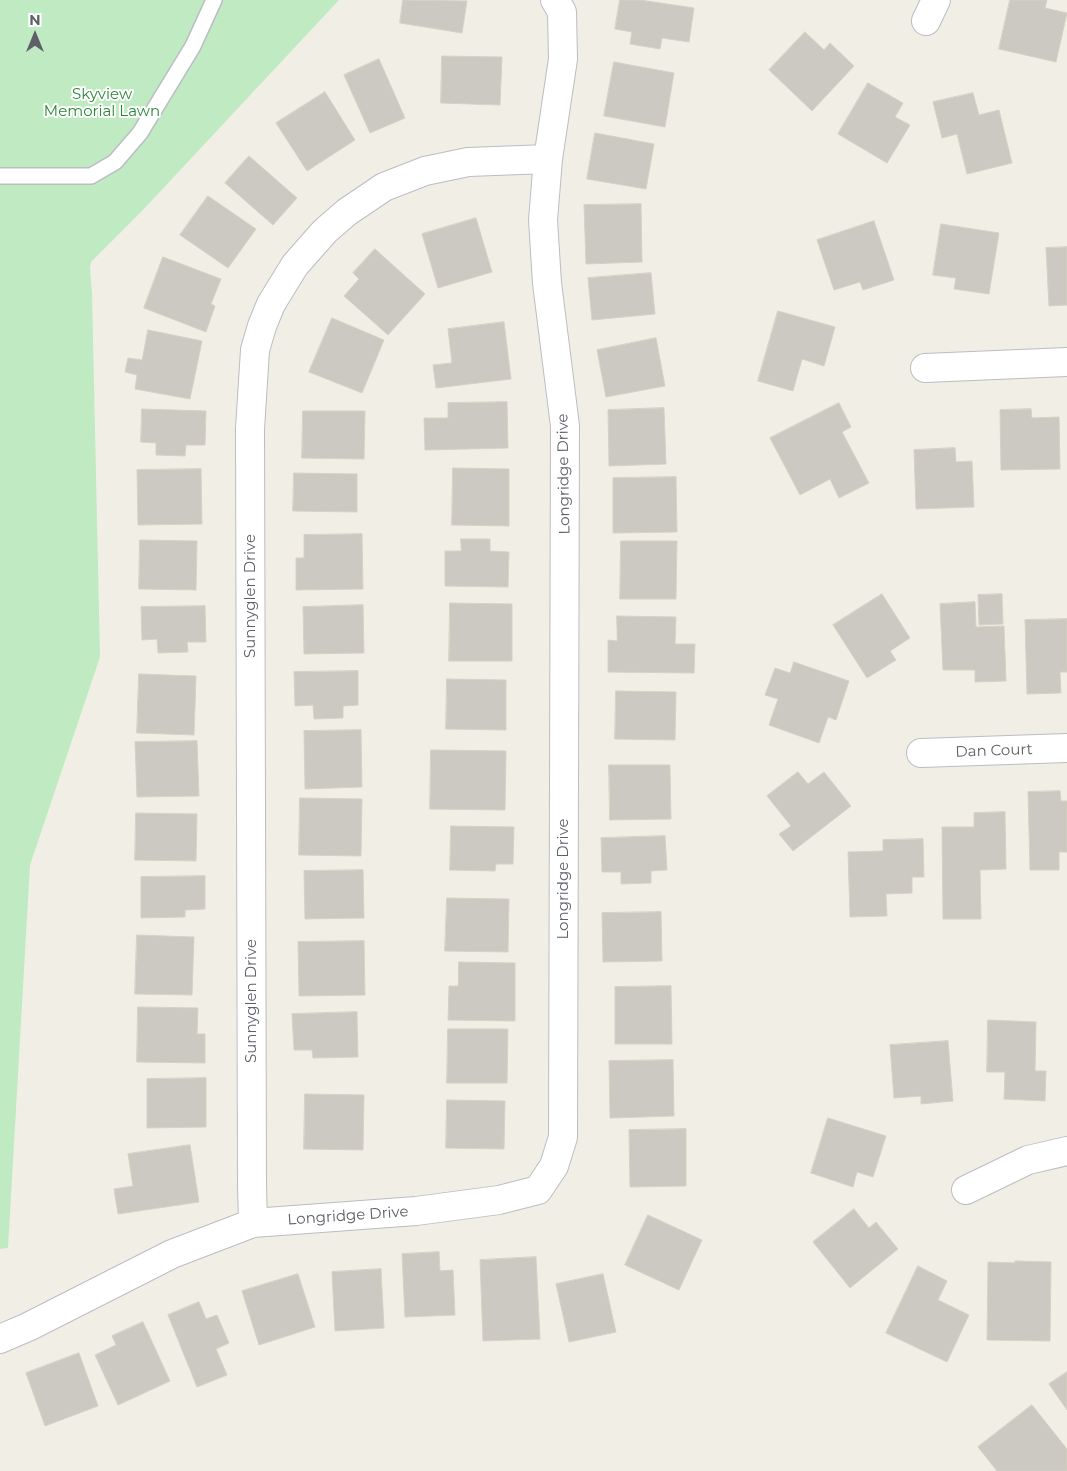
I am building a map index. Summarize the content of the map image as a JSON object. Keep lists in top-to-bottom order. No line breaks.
{"streets":{"street":["Longridge Drive","Sunnyglen Drive","Dan Court"]},"crossings":[["Longridge Drive","Sunnyglen Drive"]],"parks":["Skyview Memorial Lawn"],"north":"top"}
